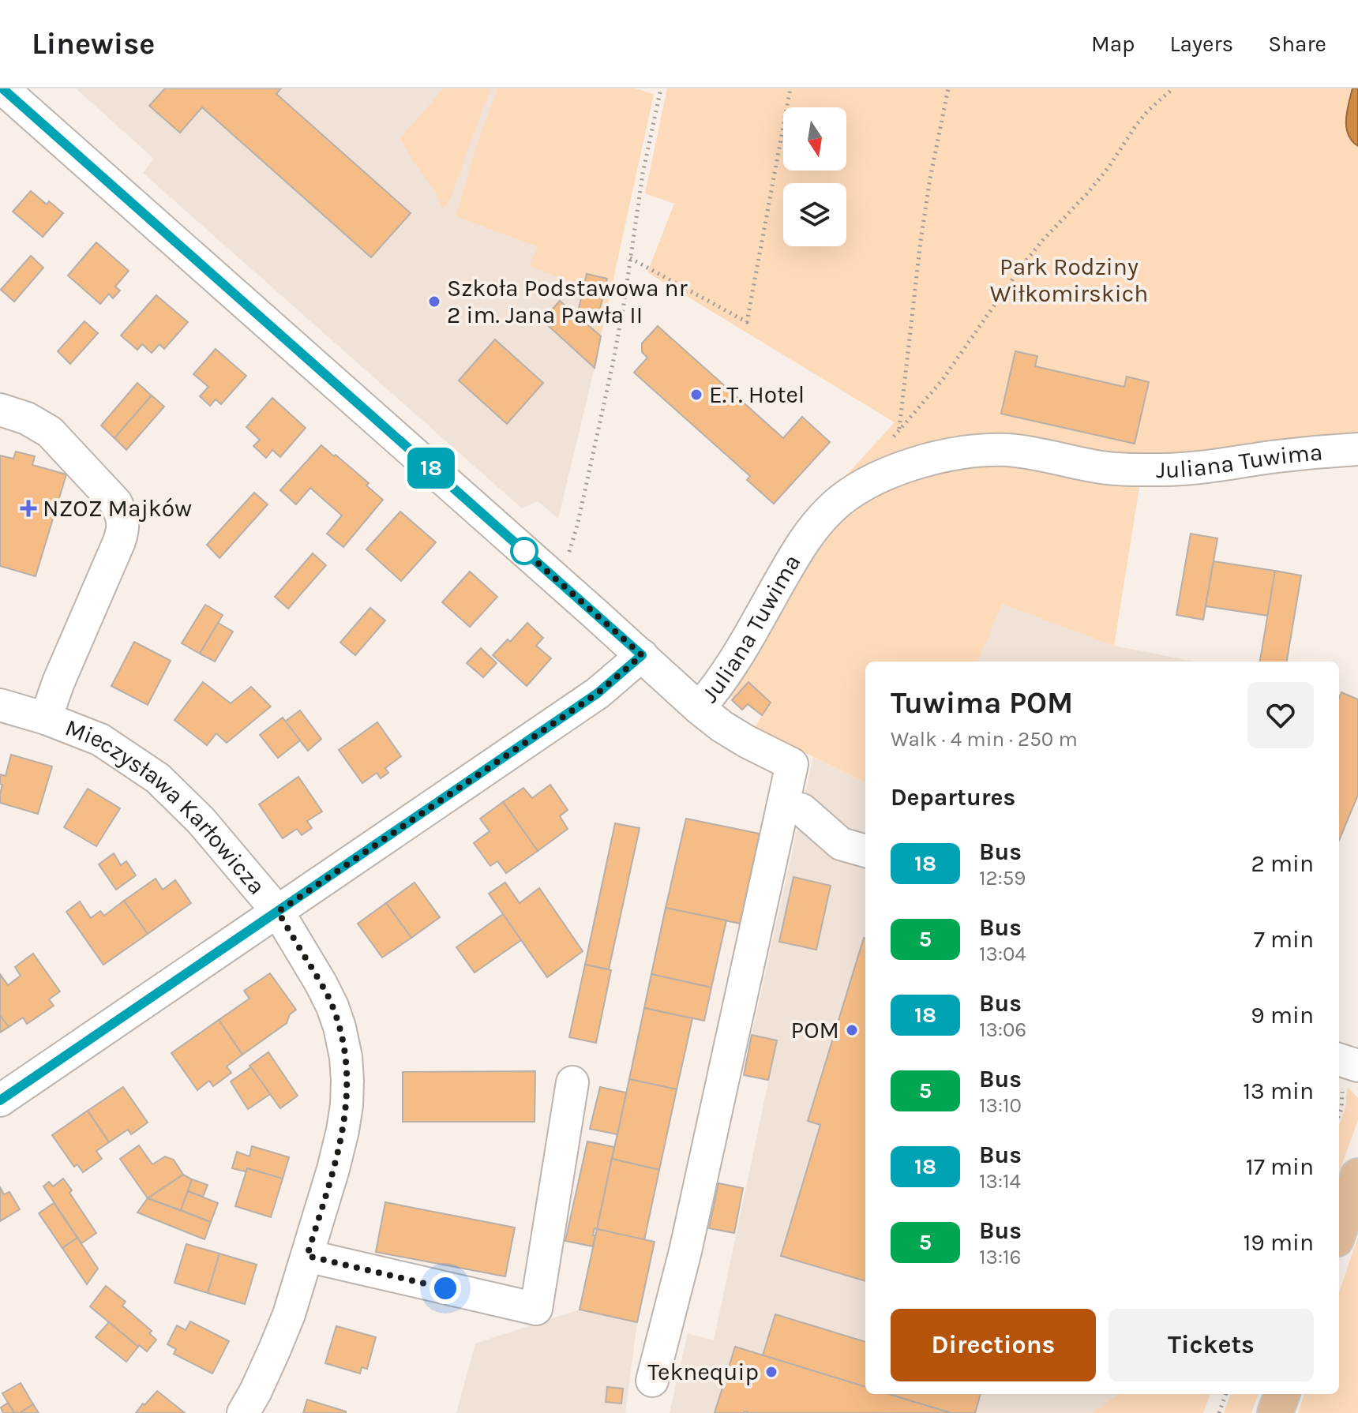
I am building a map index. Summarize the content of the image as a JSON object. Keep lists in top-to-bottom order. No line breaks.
{"streets":{"street":["Juliana Tuwima","Mieczysława Karłowicza"]},"parks":["Park Rodziny Wiłkomirskich"],"places":{"other":["Szkoła Podstawowa nr 2 im. Jana Pawła II","E.T. Hotel","POM","Teknequip"],"health":["NZOZ Majków"]},"lines":["bus line 18"],"north":"bottom","page":{"header":"Linewise","nav":["Map","Layers","Share"],"on_map":"18","heading":[["Tuwima POM","Walk · 4 min · 250 m"],"Departures"],"list":[{"mark":"18","name":"Bus","note":"12:59","value":"2 min"},{"mark":"5","name":"Bus","note":"13:04","value":"7 min"},{"mark":"18","name":"Bus","note":"13:06","value":"9 min"},{"mark":"5","name":"Bus","note":"13:10","value":"13 min"},{"mark":"18","name":"Bus","note":"13:14","value":"17 min"},{"mark":"5","name":"Bus","note":"13:16","value":"19 min"}],"buttons":["Directions","Tickets"]}}
